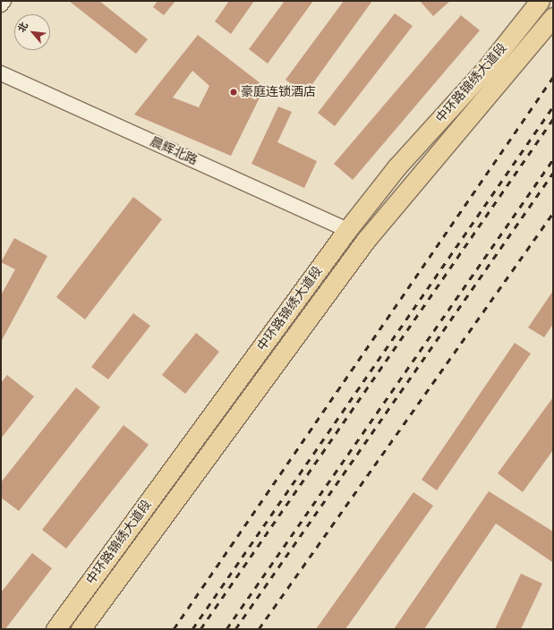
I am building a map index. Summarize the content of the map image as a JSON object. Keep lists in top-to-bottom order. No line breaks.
{"streets":{"main road":["中环路锦绣大道段"],"street":["晨辉北路"]},"crossings":[["中环路锦绣大道段","晨辉北路"]],"places":["豪庭连锁酒店"],"north":"top left"}
